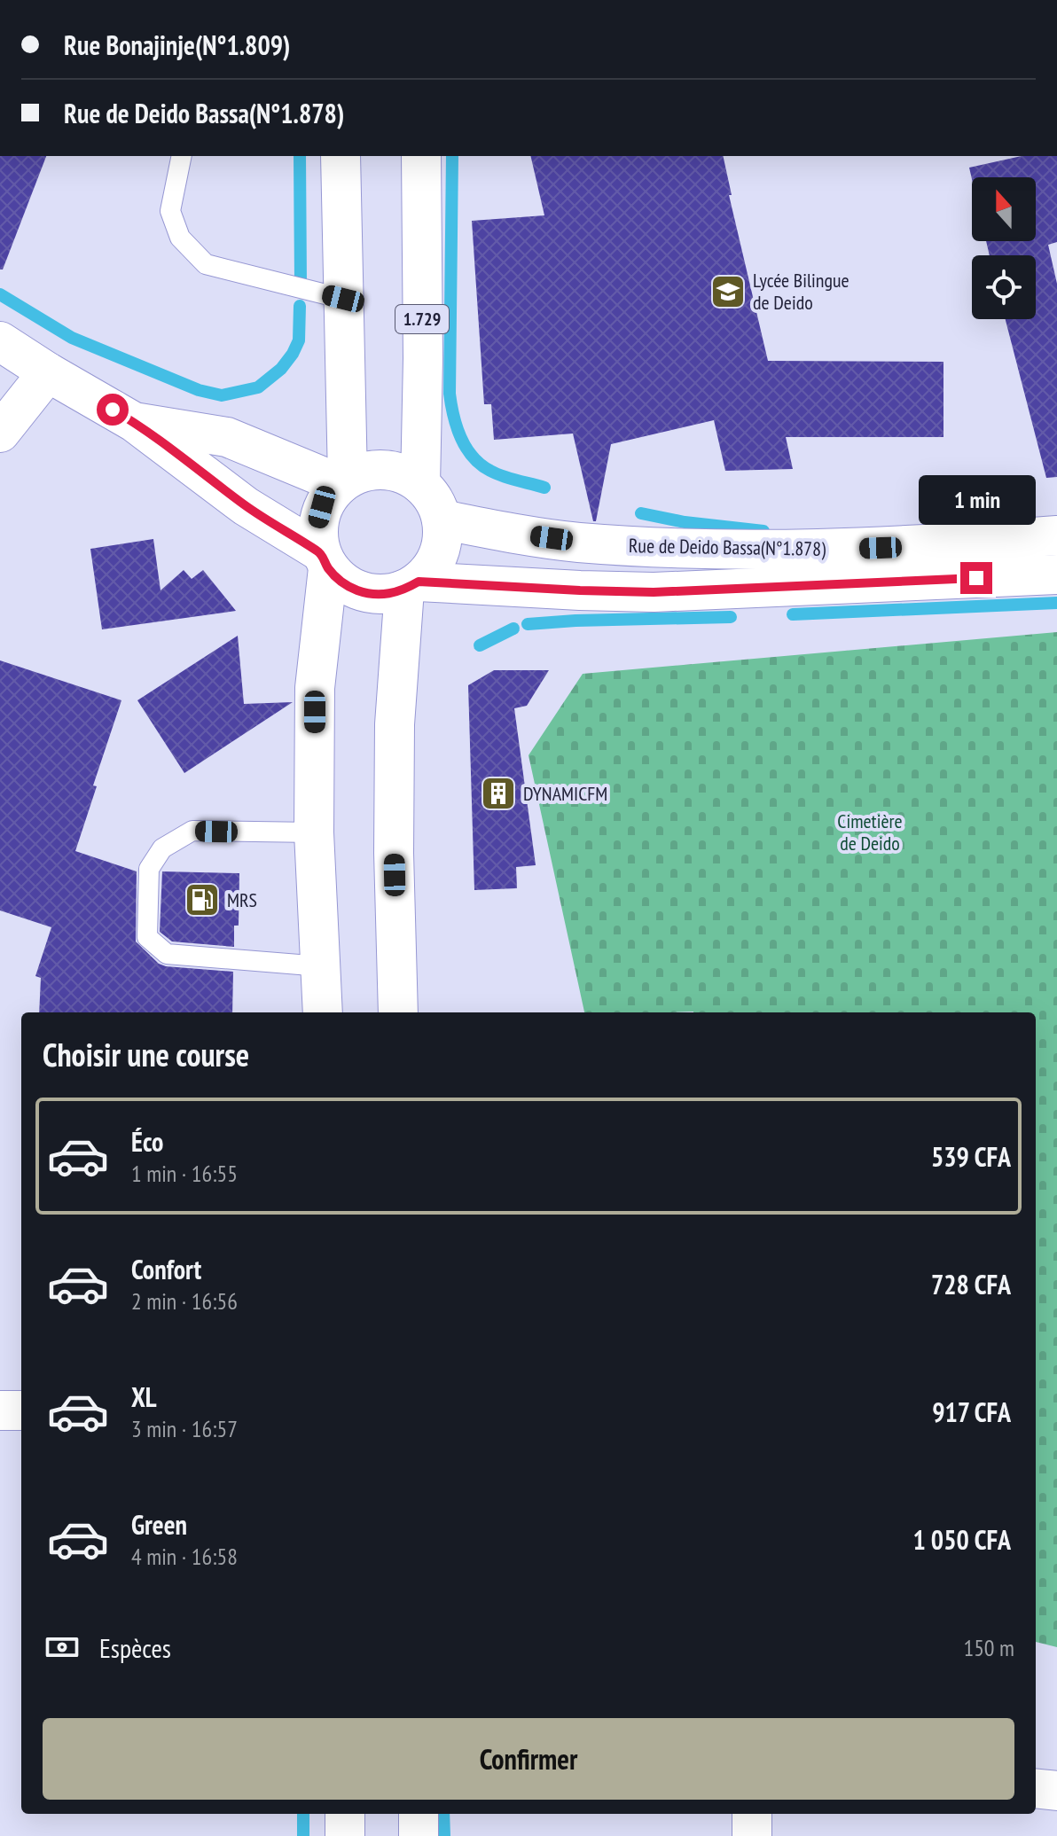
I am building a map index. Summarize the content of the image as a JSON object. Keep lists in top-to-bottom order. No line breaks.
{"streets":{"main road":["1.729","Rue de Deido Bassa(N°1.878)"]},"crossings":[["1.729","Rue de Deido Bassa(N°1.878)"]],"parks":["Cimetière de Deido"],"places":{"school or university":["Lycée Bilingue de Deido"],"building":["DYNAMICFM"],"fuel station":["MRS"]},"north":"top","page":{"banner":["Rue Bonajinje(N°1.809)","Rue de Deido Bassa(N°1.878)"],"bubble":"1 min","heading":"Choisir une course","list":[{"name":"Éco","note":"1 min · 16:55","value":"539 CFA"},{"name":"Confort","note":"2 min · 16:56","value":"728 CFA"},{"name":"XL","note":"3 min · 16:57","value":"917 CFA"},{"name":"Green","note":"4 min · 16:58","value":"1 050 CFA"}],"pay":["Espèces","150 m"],"buttons":"Confirmer"}}
